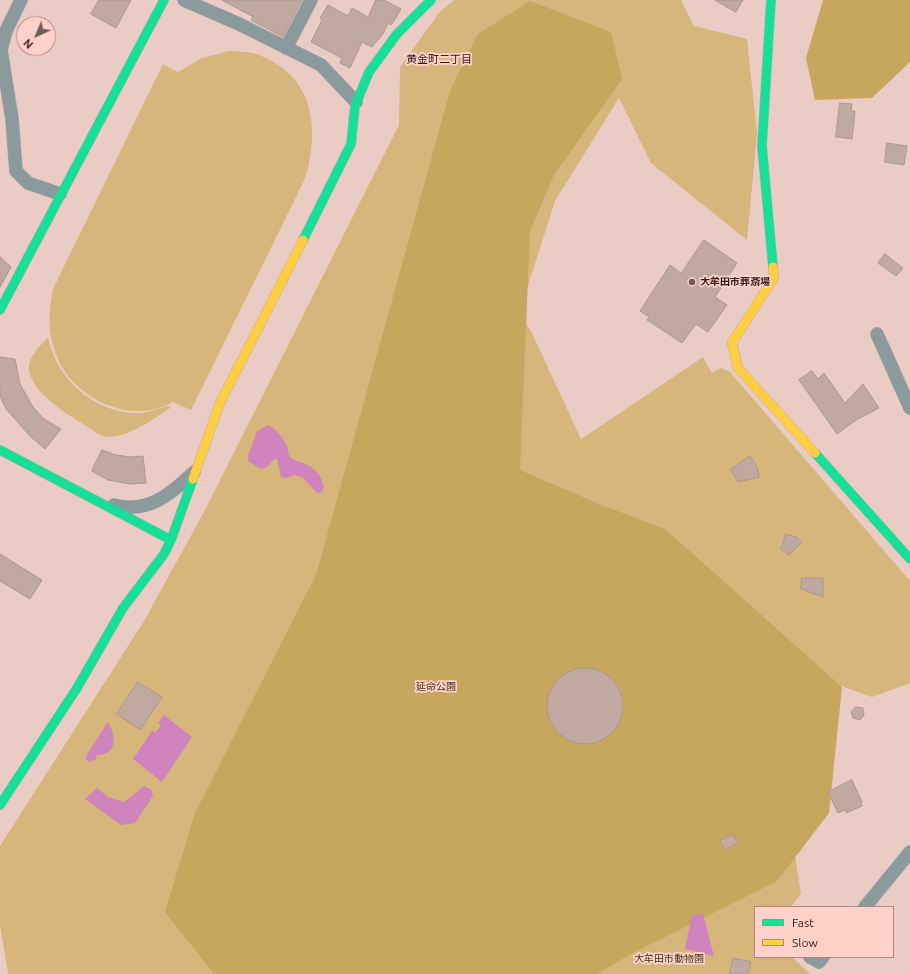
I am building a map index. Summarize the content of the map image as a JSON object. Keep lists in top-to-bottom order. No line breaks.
{"districts":["黄金町二丁目"],"parks":["延命公園","大牟田市動物園"],"places":["大牟田市葬斎場"],"legend":["Fast","Slow"],"north":"bottom left"}
